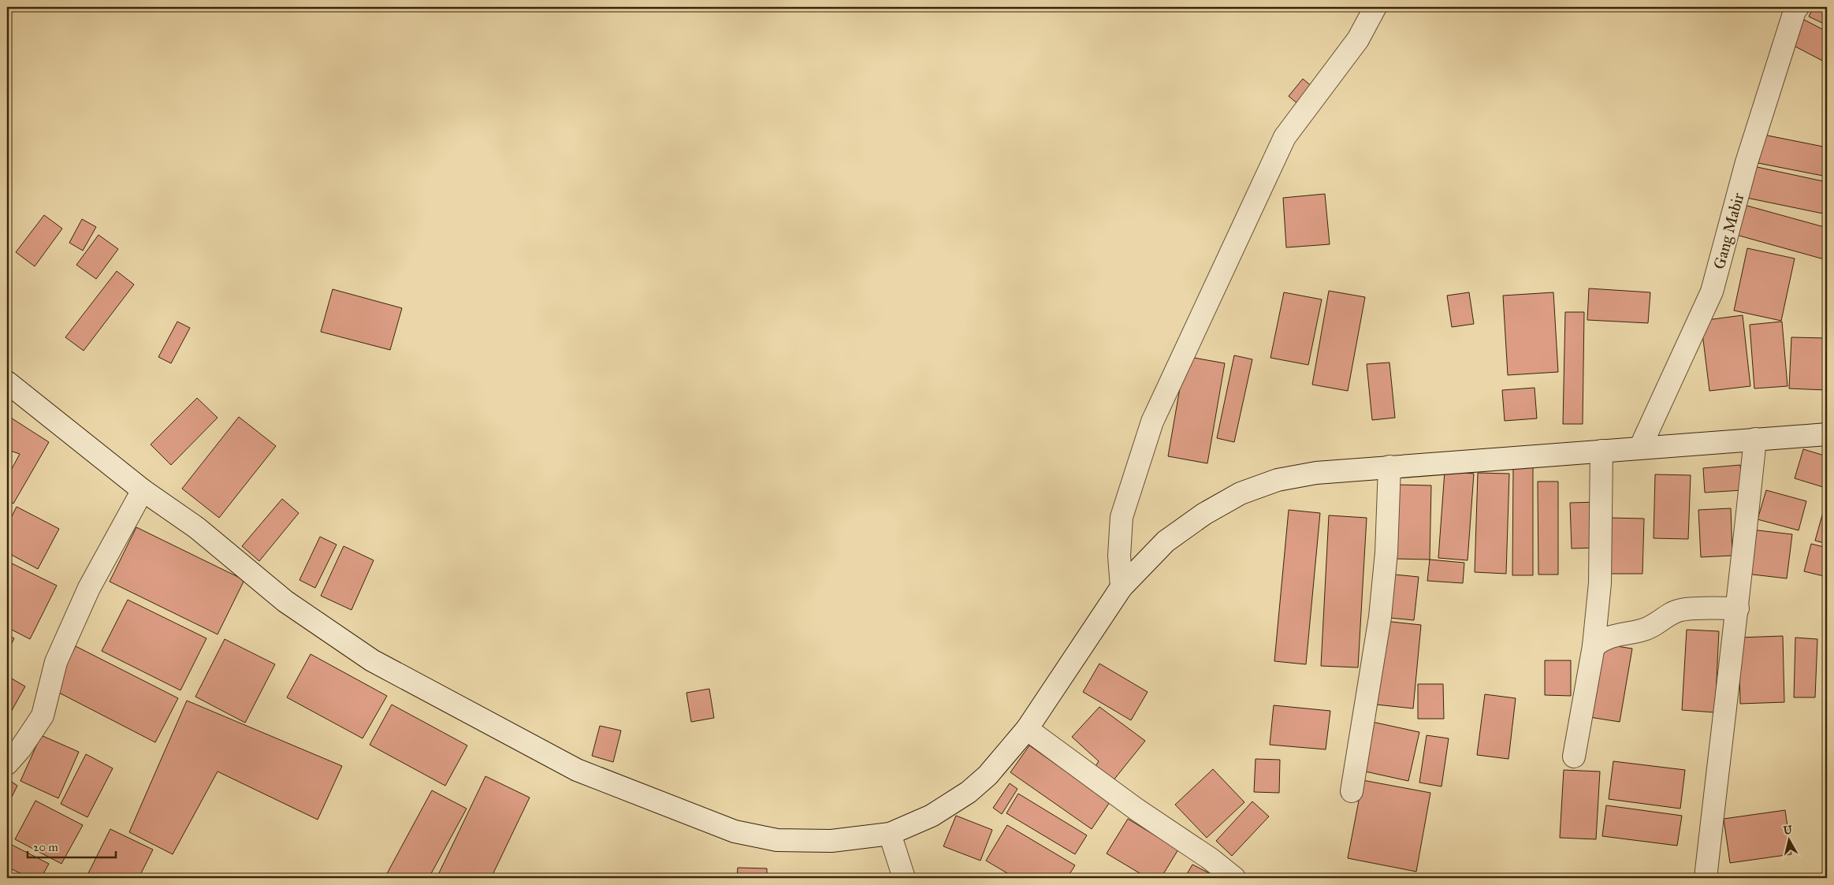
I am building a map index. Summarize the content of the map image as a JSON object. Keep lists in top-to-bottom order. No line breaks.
{"streets":{"street":["Gang Mabir"]},"scale_bar":"20 m","north":"top"}
